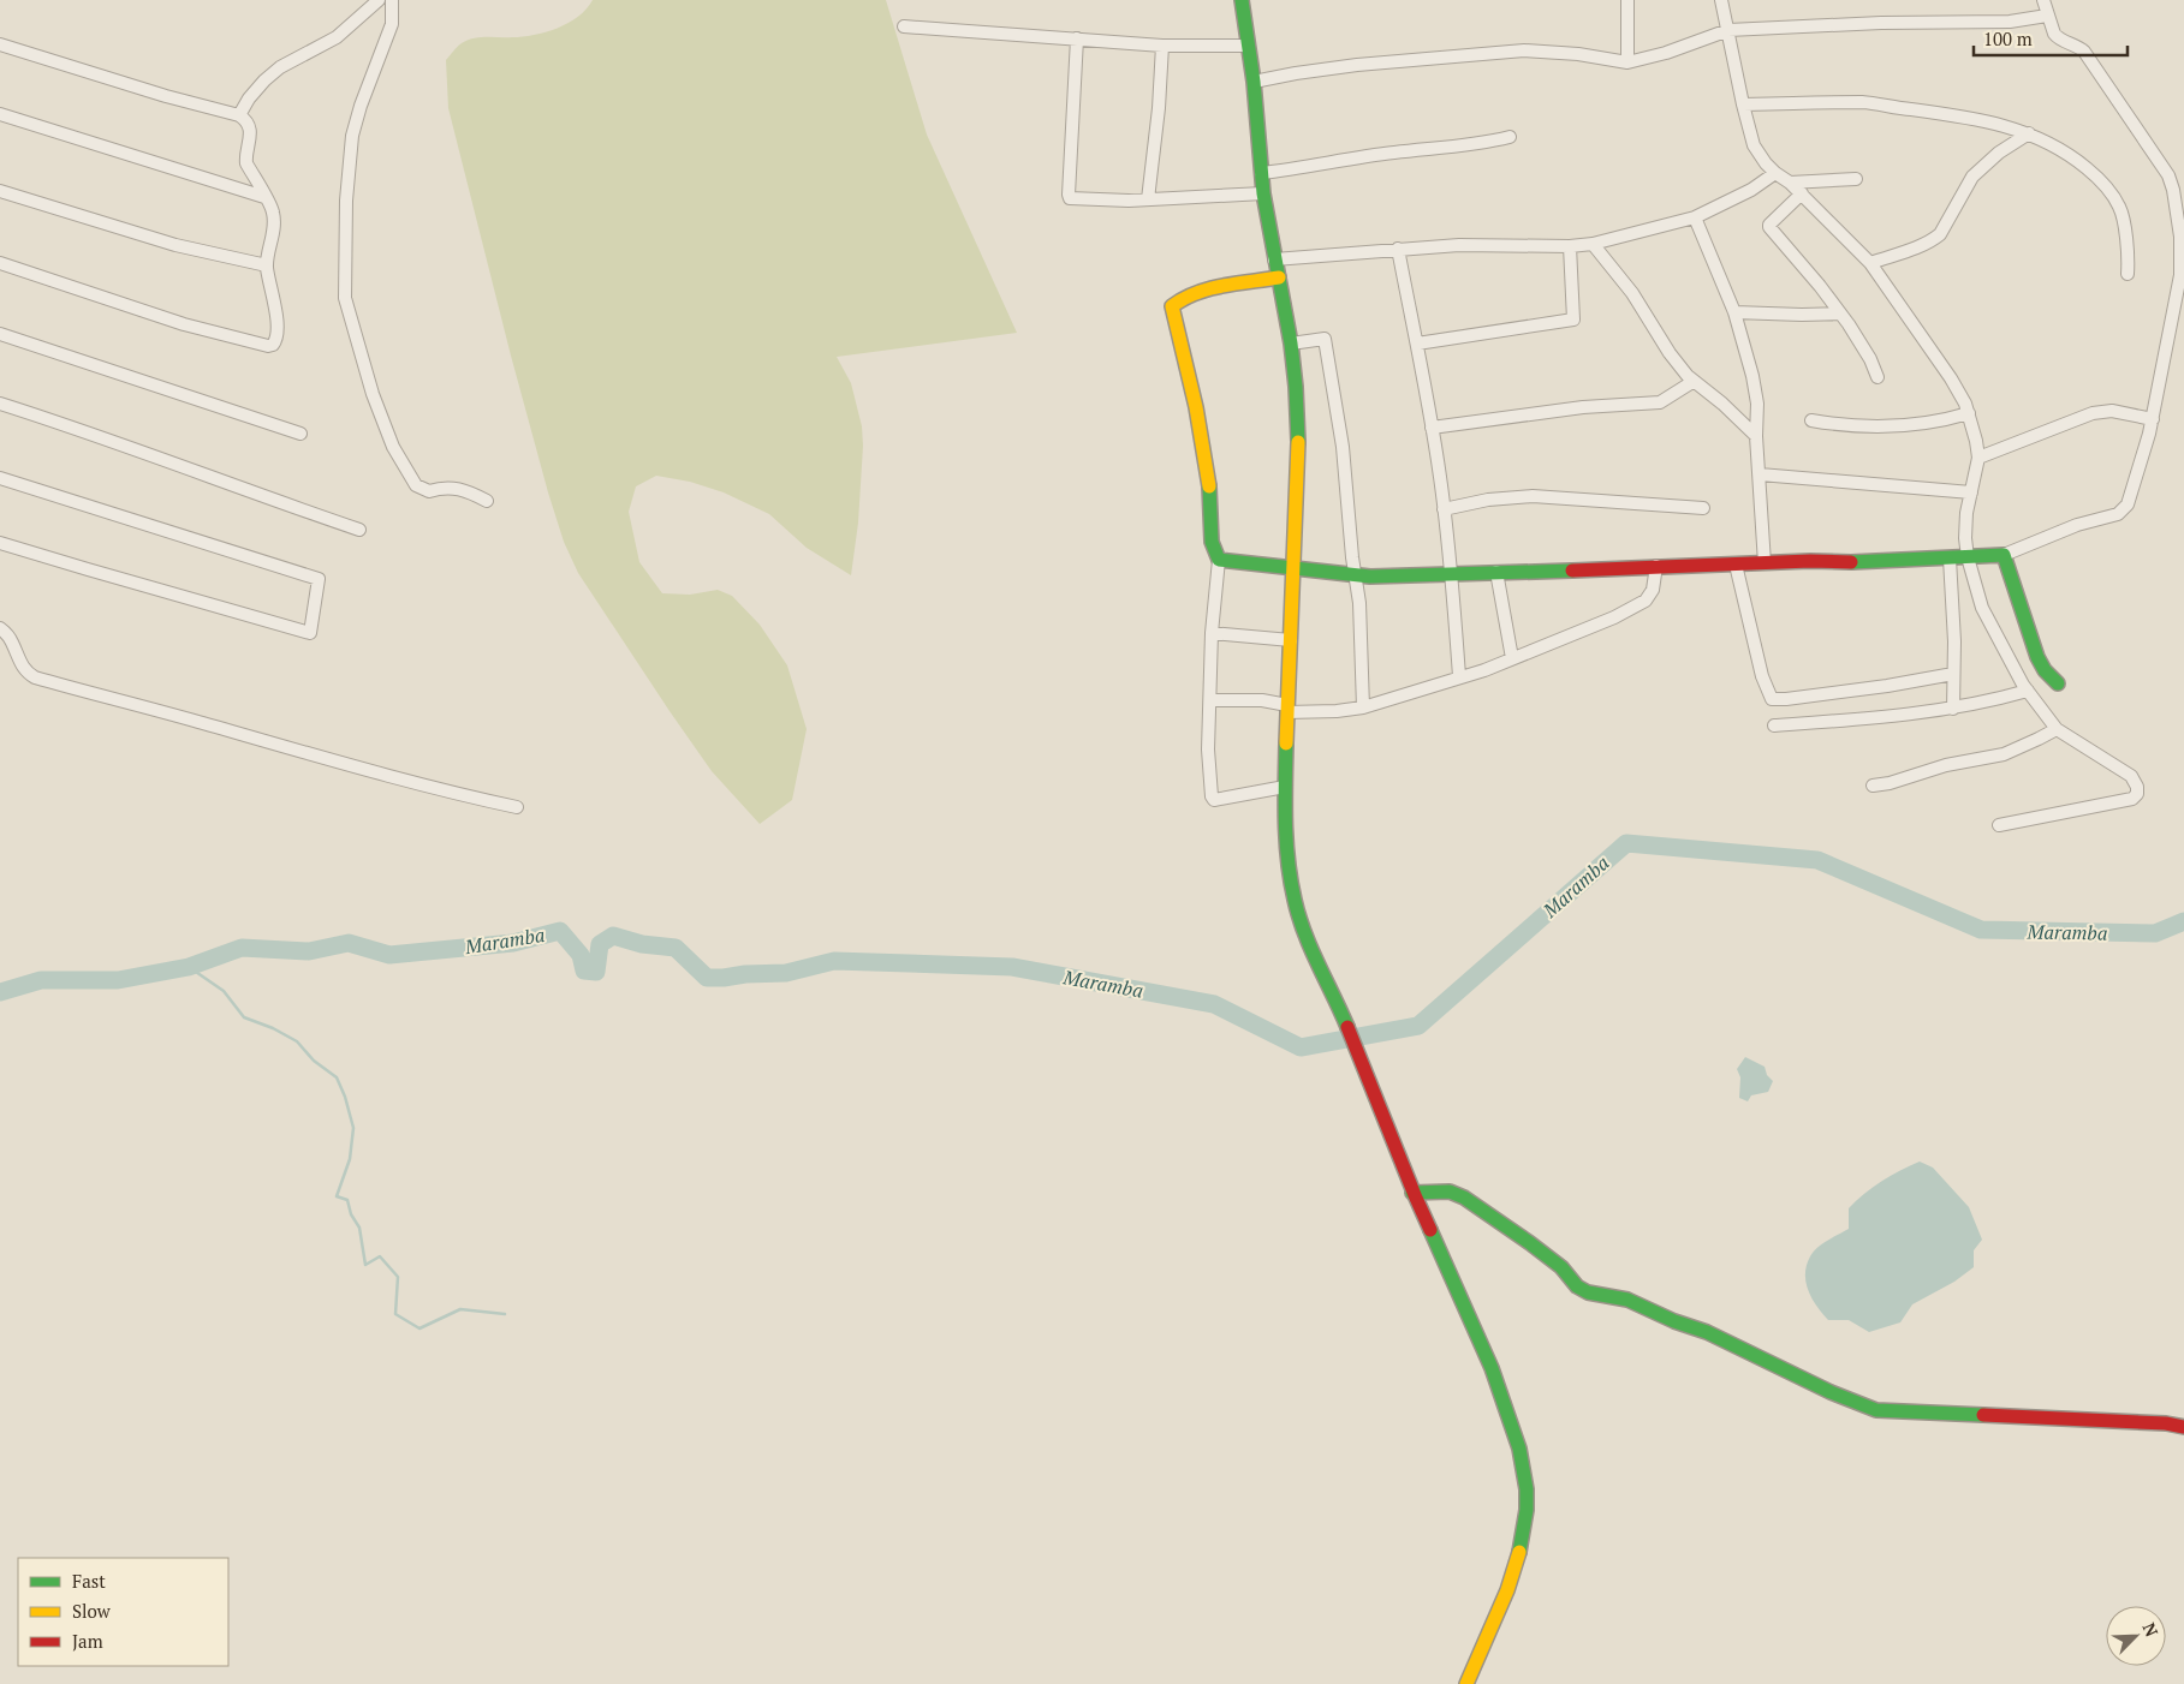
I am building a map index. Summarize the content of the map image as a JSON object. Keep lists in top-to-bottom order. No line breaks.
{"water":["Maramba"],"legend":["Fast","Slow","Jam"],"scale_bar":"100 m","north":"top right"}
